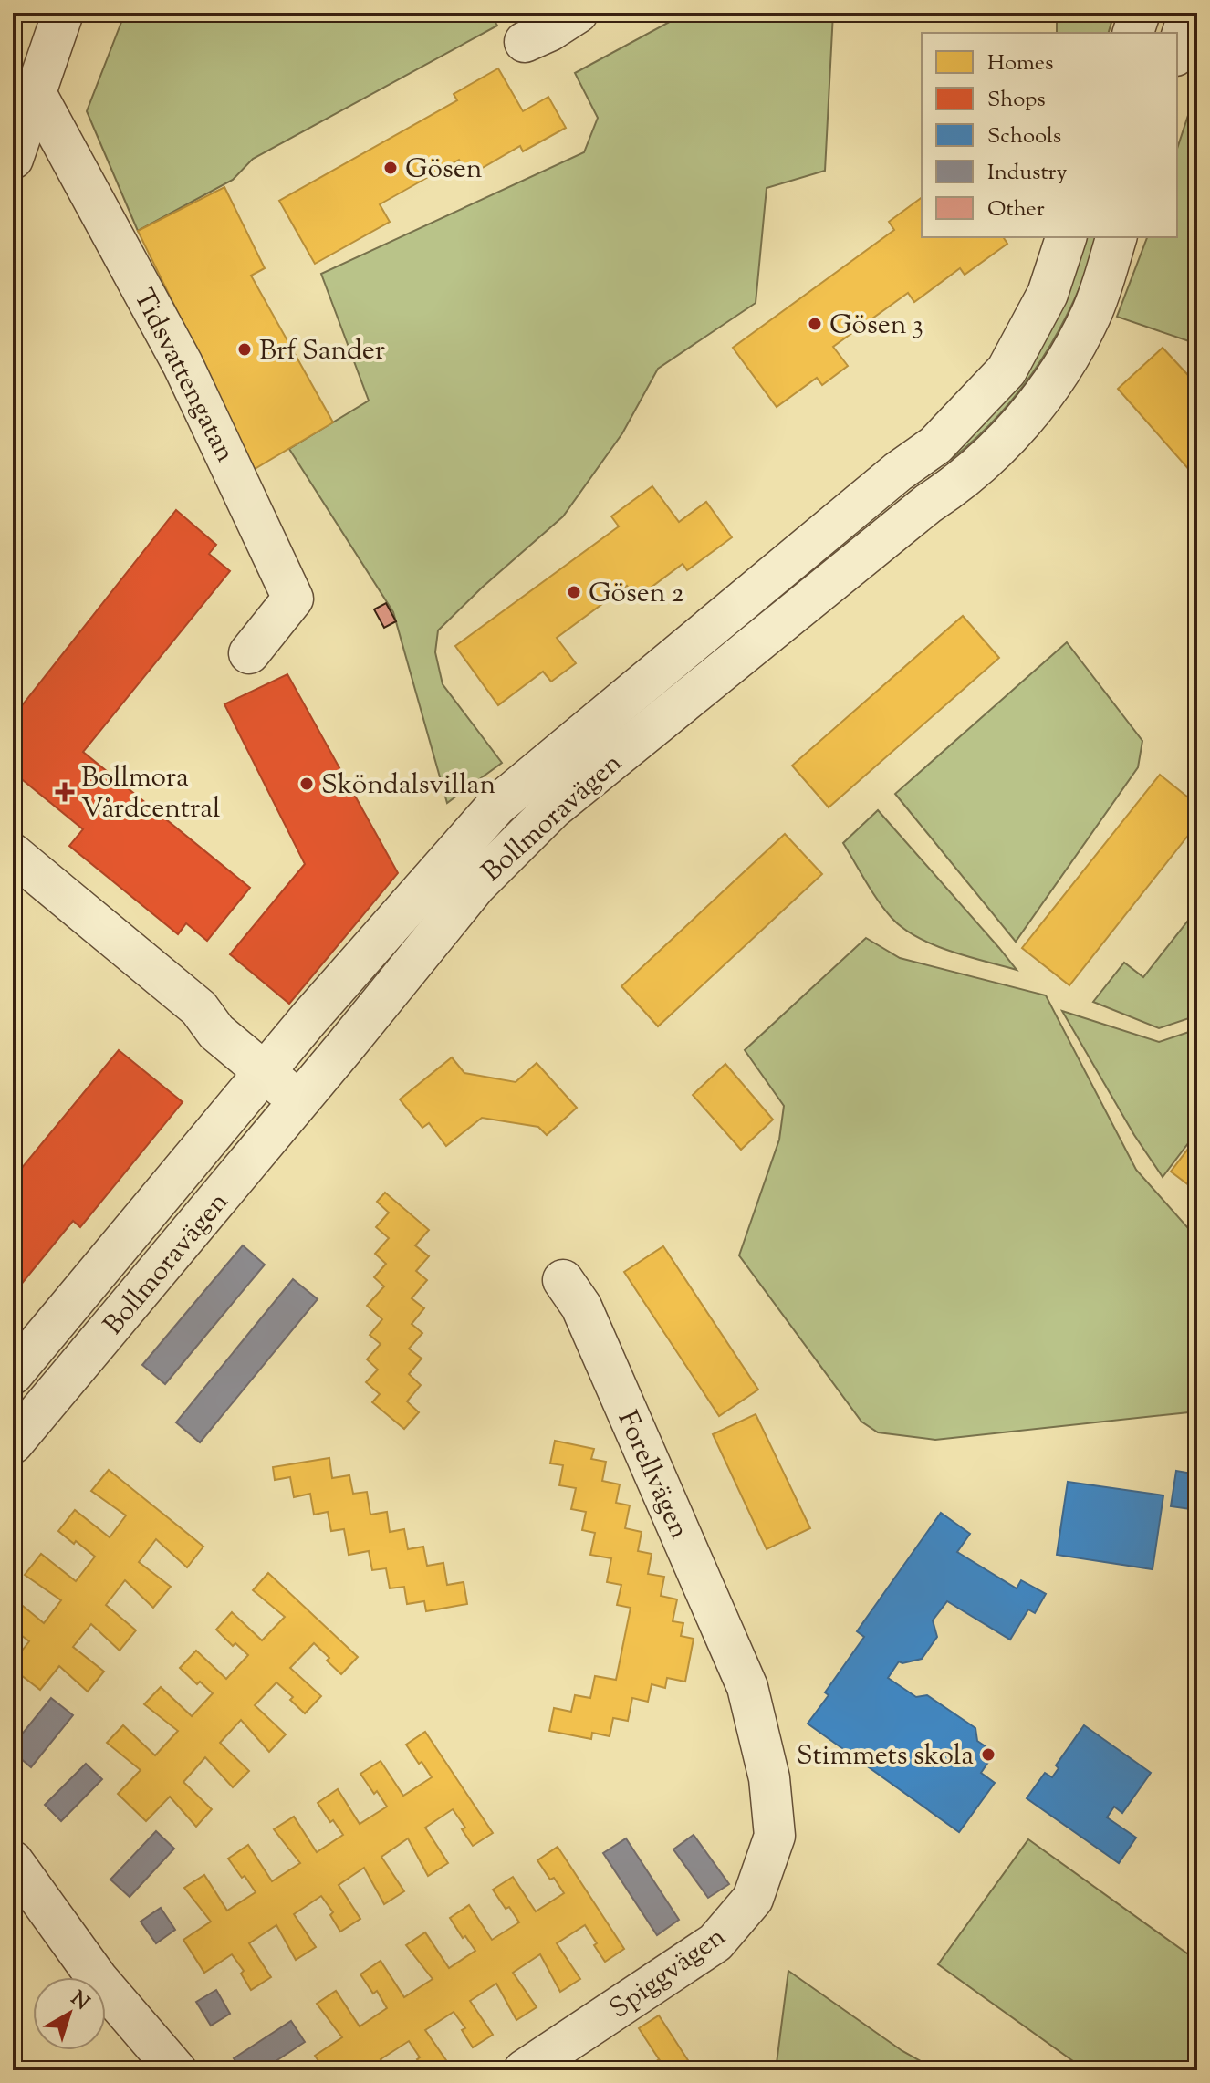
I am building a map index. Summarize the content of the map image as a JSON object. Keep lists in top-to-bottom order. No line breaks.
{"streets":{"street":["Tidsvattengatan","Bollmoravägen","Forellvägen","Spiggvägen"]},"crossings":[["Forellvägen","Spiggvägen"]],"places":{"other":["Gösen","Gösen 3","Brf Sander","Gösen 2","Sköndalsvillan","Stimmets skola"],"health":["Bollmora Vårdcentral"]},"legend":["Homes","Shops","Schools","Industry","Other"],"north":"top right"}
